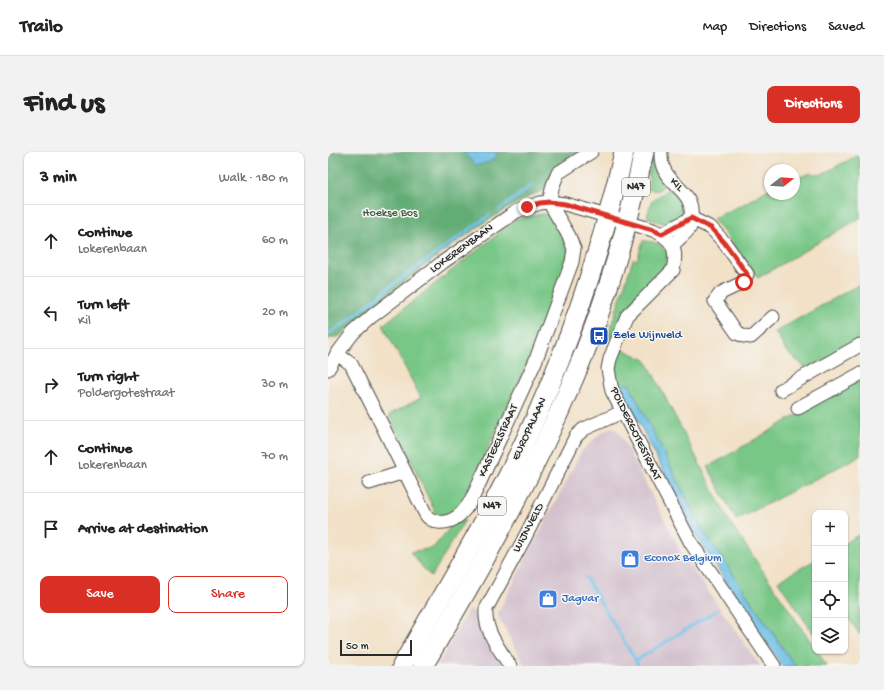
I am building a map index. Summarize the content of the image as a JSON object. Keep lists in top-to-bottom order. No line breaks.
{"streets":{"highway":["N47","EUROPALAAN"],"street":["KIL","LOKERENBAAN","POLDERGOTESTRAAT","KASTEELSTRAAT","WIJNVELD"]},"crossings":[["LOKERENBAAN","EUROPALAAN"],["LOKERENBAAN","KASTEELSTRAAT"],["POLDERGOTESTRAAT","WIJNVELD"]],"parks":["Hoekse Bos"],"places":{"bus stop":["Zele Wijnveld"],"shop":["Econox Belgium","Jaguar"]},"scale_bar":"50 m","north":"right","page":{"header":"Trailo","nav":["Map","Directions","Saved"],"buttons":["Directions",["Save","Share"]],"title":"Find us","heading":["3 min","Walk · 180 m"],"list":[["Continue","Lokerenbaan","60 m"],["Turn left","Kil","20 m"],["Turn right","Poldergotestraat","30 m"],["Continue","Lokerenbaan","70 m"],"Arrive at destination"],"map_buttons":["+","−"],"scale":"50 m"}}
